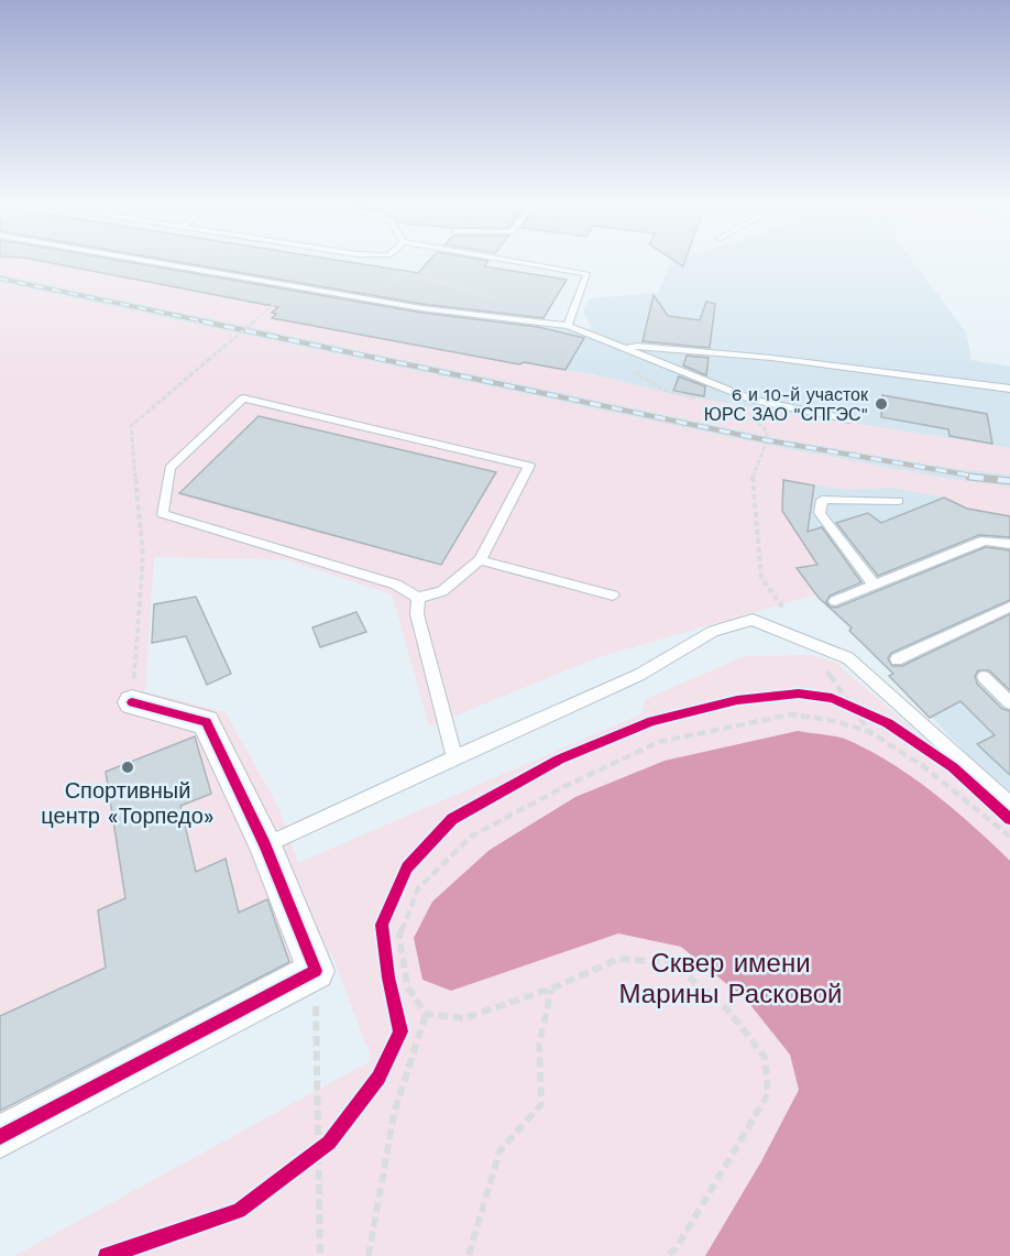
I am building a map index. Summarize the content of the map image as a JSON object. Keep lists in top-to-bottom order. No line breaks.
{"parks":["Сквер имени Марины Расковой"],"places":["6 и 10-й участок ЮРС ЗАО \"СПГЭС\"","Спортивный центр «Торпедо»"]}
